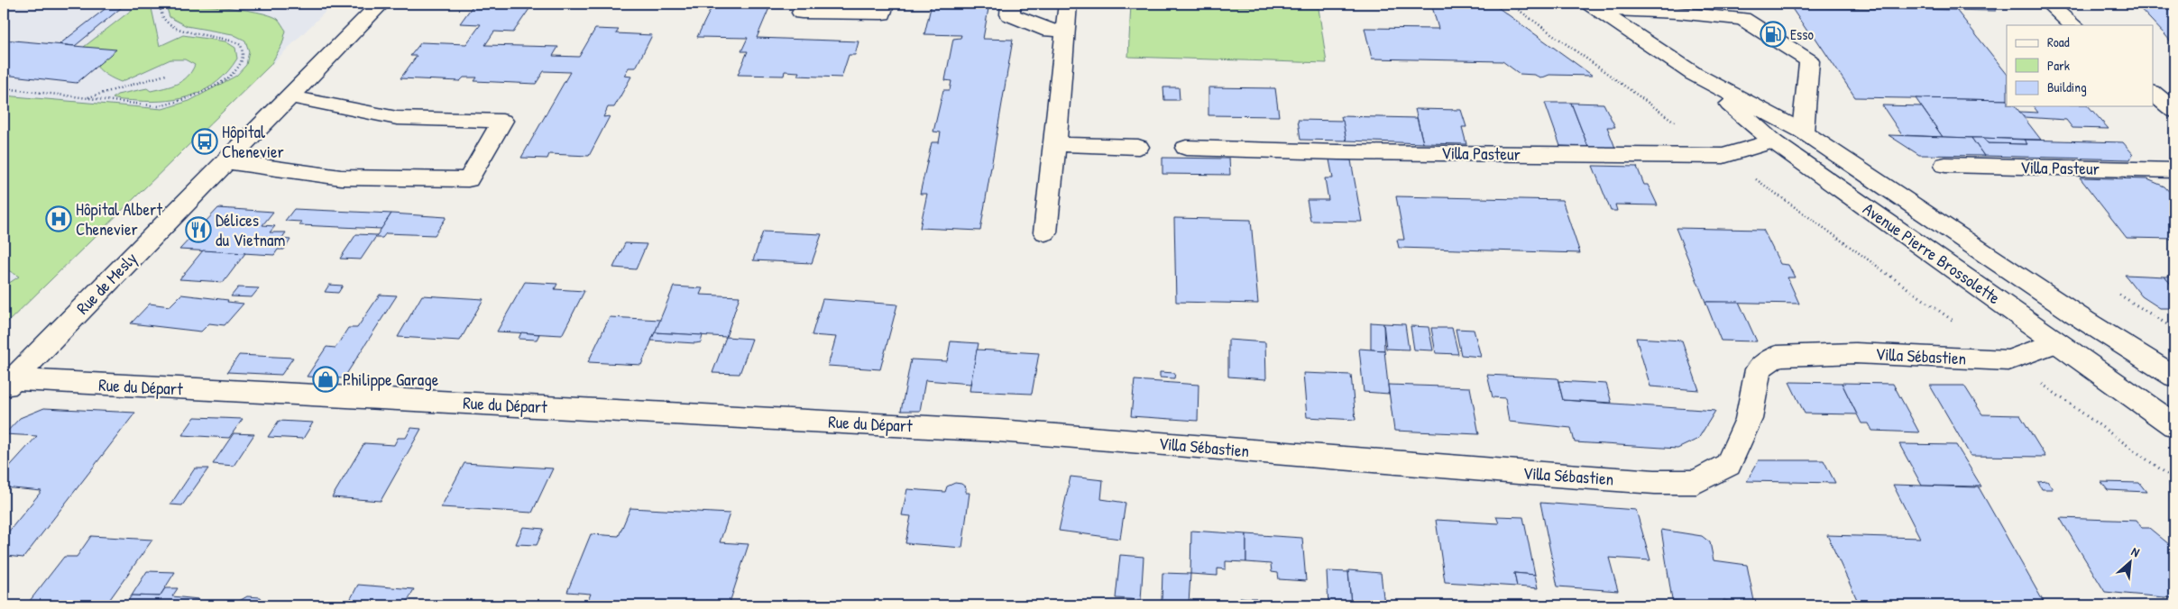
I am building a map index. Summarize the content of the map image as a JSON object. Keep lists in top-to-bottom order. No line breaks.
{"streets":{"street":["Villa Pasteur","Avenue Pierre Brossolette","Rue de Mesly","Villa Sébastien","Rue du Départ"]},"crossings":[["Villa Pasteur","Avenue Pierre Brossolette"],["Avenue Pierre Brossolette","Villa Sébastien"],["Rue de Mesly","Rue du Départ"],["Villa Sébastien","Rue du Départ"]],"places":{"fuel station":["Esso"],"bus stop":["Hôpital Chenevier"],"hospital":["Hôpital Albert Chenevier"],"restaurant":["Délices du Vietnam"],"shop":["Philippe Garage"]},"legend":["Road","Park","Building"],"north":"top right"}
